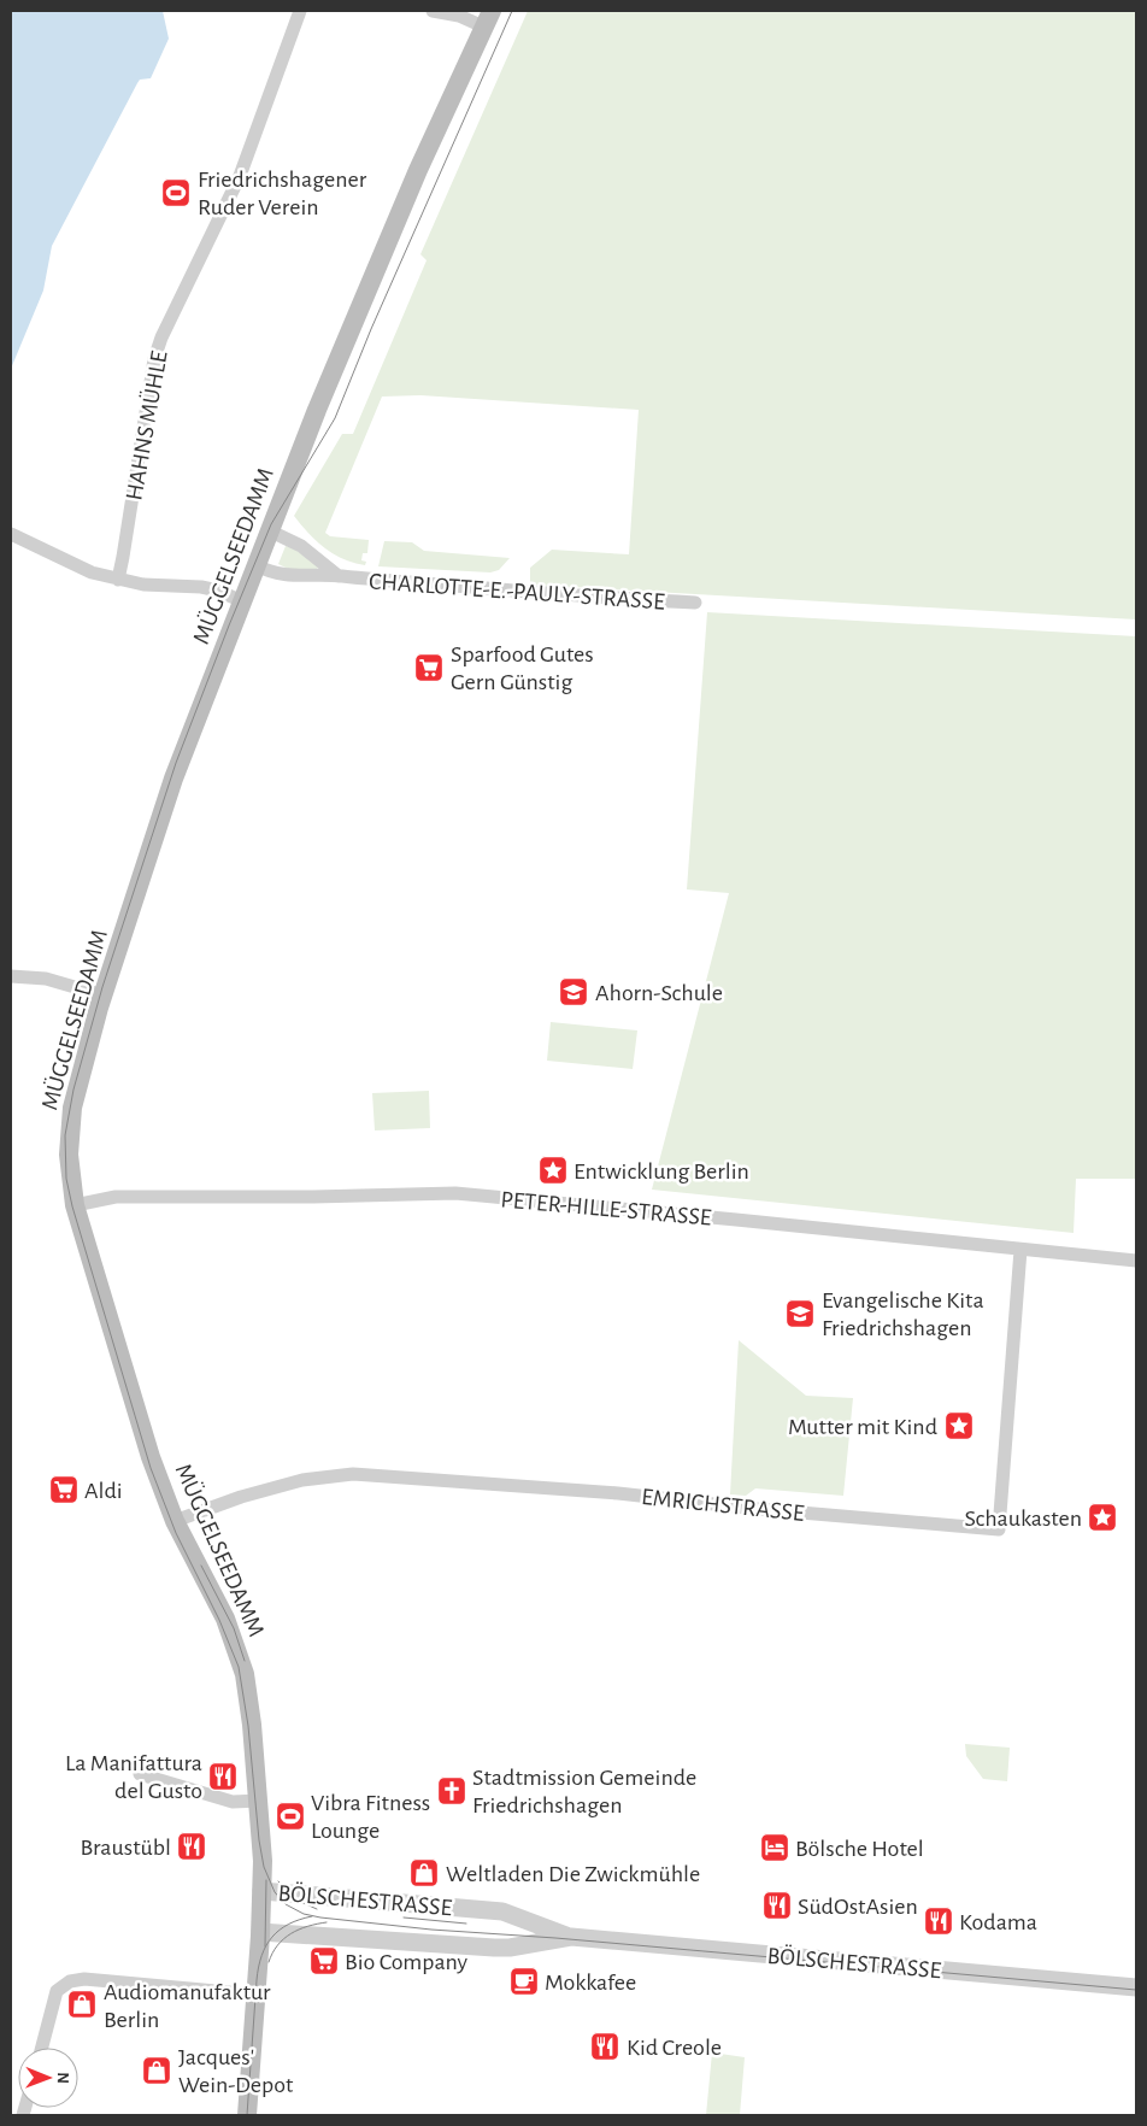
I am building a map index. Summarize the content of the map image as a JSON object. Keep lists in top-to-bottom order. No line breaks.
{"streets":{"main road":["MÜGGELSEEDAMM"],"street":["HAHNS MÜHLE","CHARLOTTE-E.-PAULY-STRASSE","PETER-HILLE-STRASSE","EMRICHSTRASSE","BÖLSCHESTRASSE"]},"crossings":[["MÜGGELSEEDAMM","CHARLOTTE-E.-PAULY-STRASSE"],["MÜGGELSEEDAMM","PETER-HILLE-STRASSE"],["MÜGGELSEEDAMM","EMRICHSTRASSE"],["MÜGGELSEEDAMM","BÖLSCHESTRASSE"],["PETER-HILLE-STRASSE","EMRICHSTRASSE"]],"places":{"sports":["Friedrichshagener Ruder Verein","Vibra Fitness Lounge"],"supermarket":["Sparfood Gutes Gern Günstig","Aldi","Bio Company"],"school or university":["Ahorn-Schule","Evangelische Kita Friedrichshagen"],"place":["Entwicklung Berlin","Mutter mit Kind","Schaukasten"],"restaurant":["La Manifattura del Gusto","Braustübl","SüdOstAsien","Kodama","Kid Creole"],"church":["Stadtmission Gemeinde Friedrichshagen"],"hotel":["Bölsche Hotel"],"shop":["Weltladen Die Zwickmühle","Audiomanufaktur Berlin","Jacques' Wein-Depot"],"cafe":["Mokkafee"]},"north":"right"}
